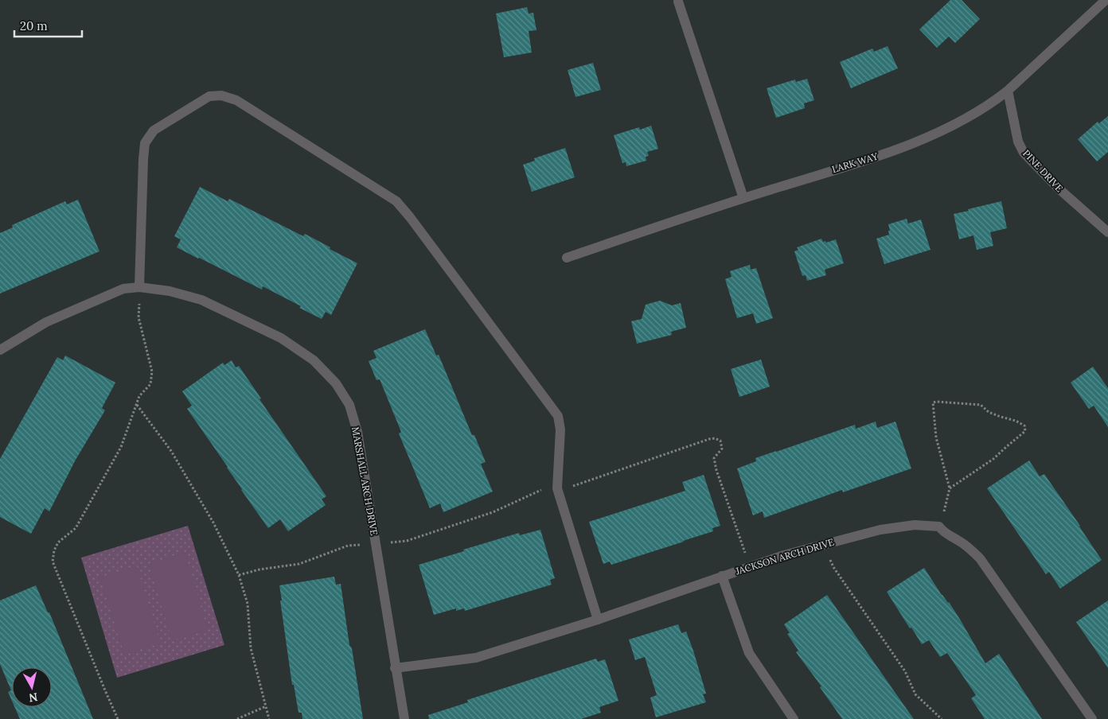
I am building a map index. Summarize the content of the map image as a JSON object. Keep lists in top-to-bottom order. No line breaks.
{"streets":{"street":["LARK WAY","PINE DRIVE","MARSHALL ARCH DRIVE","JACKSON ARCH DRIVE"]},"crossings":[["LARK WAY","PINE DRIVE"],["MARSHALL ARCH DRIVE","JACKSON ARCH DRIVE"]],"scale_bar":"20 m","north":"bottom"}
